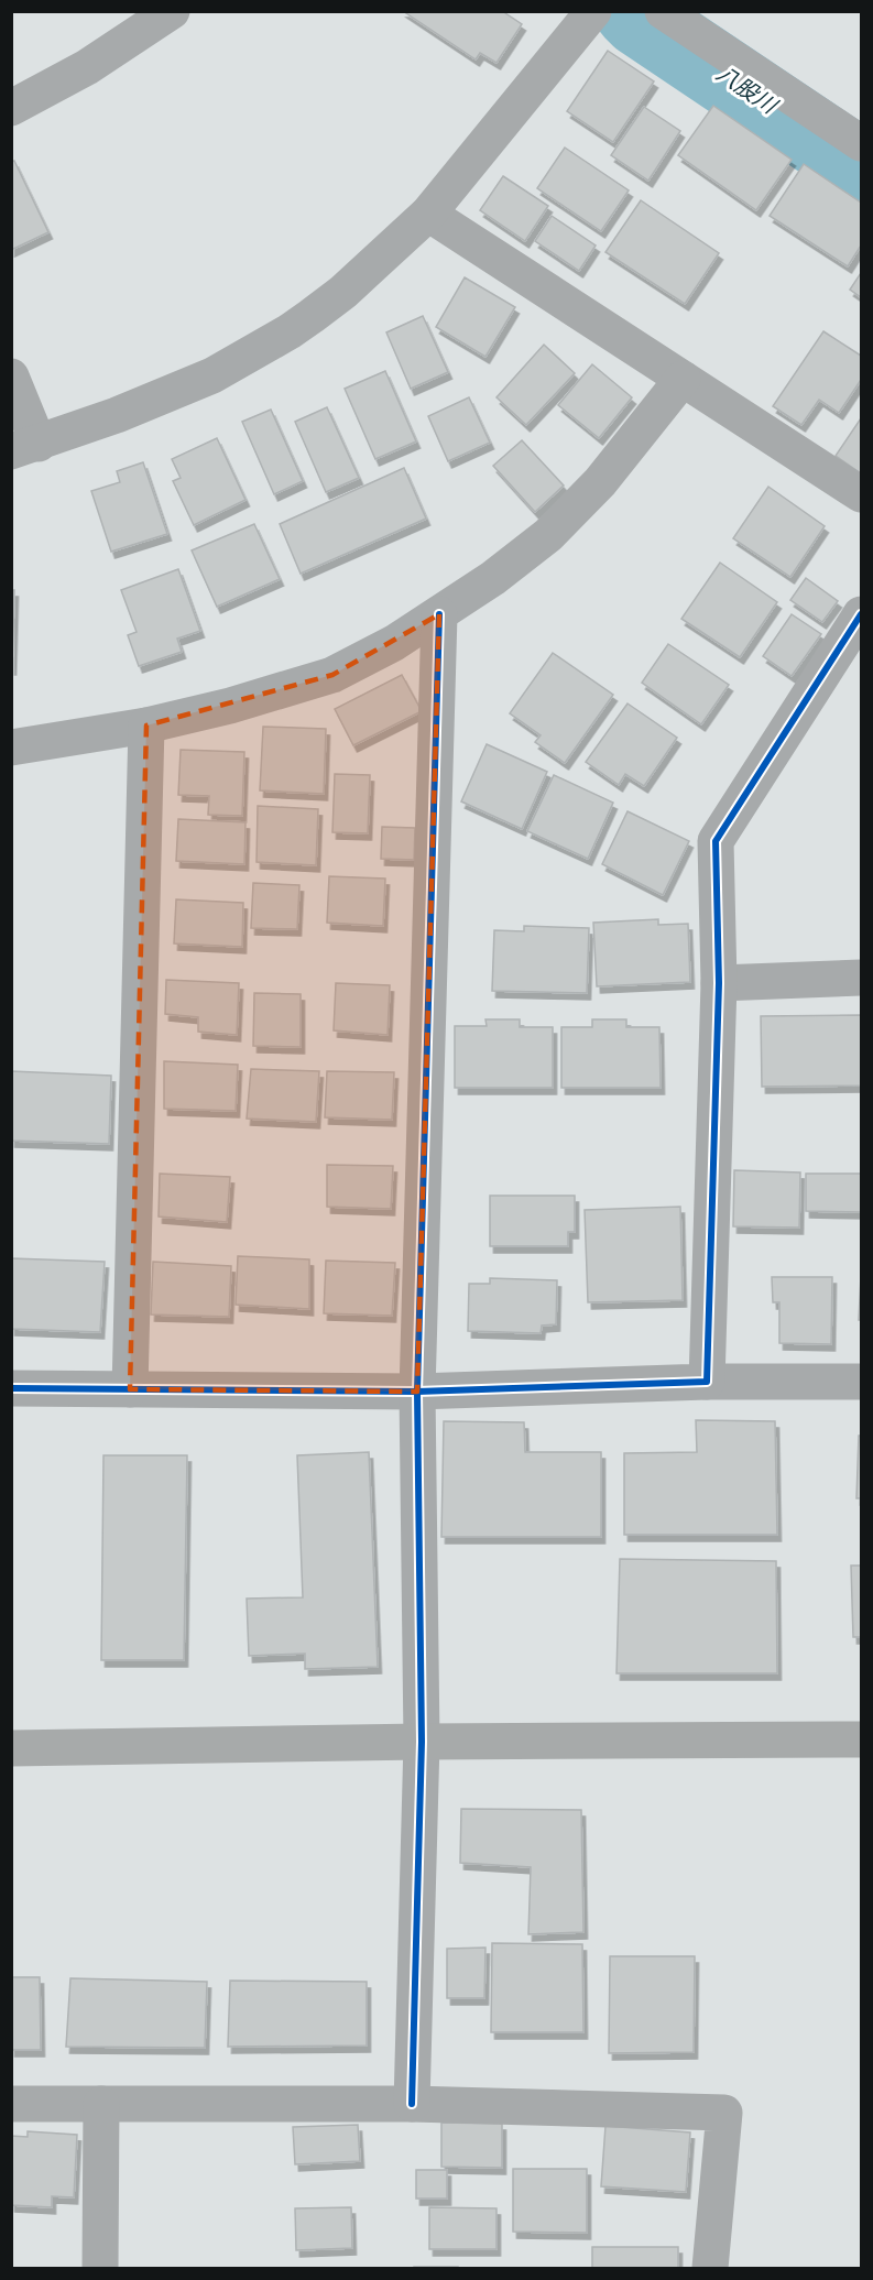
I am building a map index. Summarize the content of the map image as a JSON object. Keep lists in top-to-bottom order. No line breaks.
{"water":["八股川"]}
